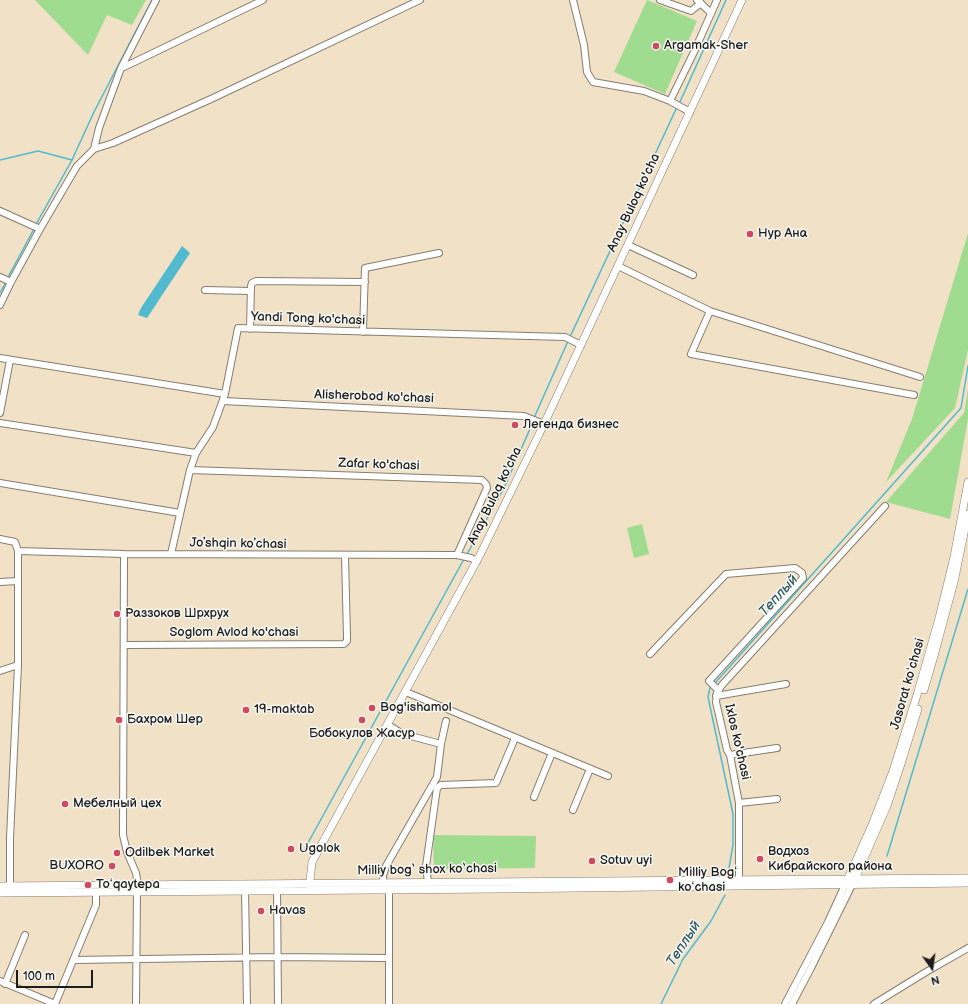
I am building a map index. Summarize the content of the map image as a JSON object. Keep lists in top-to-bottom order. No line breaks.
{"streets":{"main road":["Anay Buloq ko'cha","Jasorat koʻchasi","Milliy bog‘ shox ko‘chasi"],"street":["Yandi Tong ko'chasi","Alisherobod ko'chasi","Zafar ko'chasi","Joʼshqin koʼchasi","Soglom Avlod ko'chasi","Ixlos ko'chasi"]},"crossings":[["Anay Buloq ko'cha","Yandi Tong ko'chasi"],["Anay Buloq ko'cha","Alisherobod ko'chasi"],["Anay Buloq ko'cha","Joʼshqin koʼchasi"],["Anay Buloq ko'cha","Milliy bog‘ shox ko‘chasi"],["Yandi Tong ko'chasi","Alisherobod ko'chasi"],["Yandi Tong ko'chasi","Zafar ko'chasi"],["Yandi Tong ko'chasi","Joʼshqin koʼchasi"],["Zafar ko'chasi","Joʼshqin koʼchasi"],["Joʼshqin koʼchasi","Soglom Avlod ko'chasi"],["Jasorat koʻchasi","Milliy bog‘ shox ko‘chasi"],["Ixlos ko'chasi","Milliy bog‘ shox ko‘chasi"]],"water":["Теплый"],"places":["Argamak-Sher","Нур Ана","Легенда бизнес","Раззоков Шрхрух","Bog'ishamol","19-maktab","Бахром Шер","Бобокулов Жасур","Мебелный цех","Ugolok","Odilbek Market","Водхоз Кибрайского района","Sotuv uyi","BUXORO","Milliy Bogʻ koʻchasi","Toʻqaytepa","Havas"],"scale_bar":"100 m","north":"bottom"}
